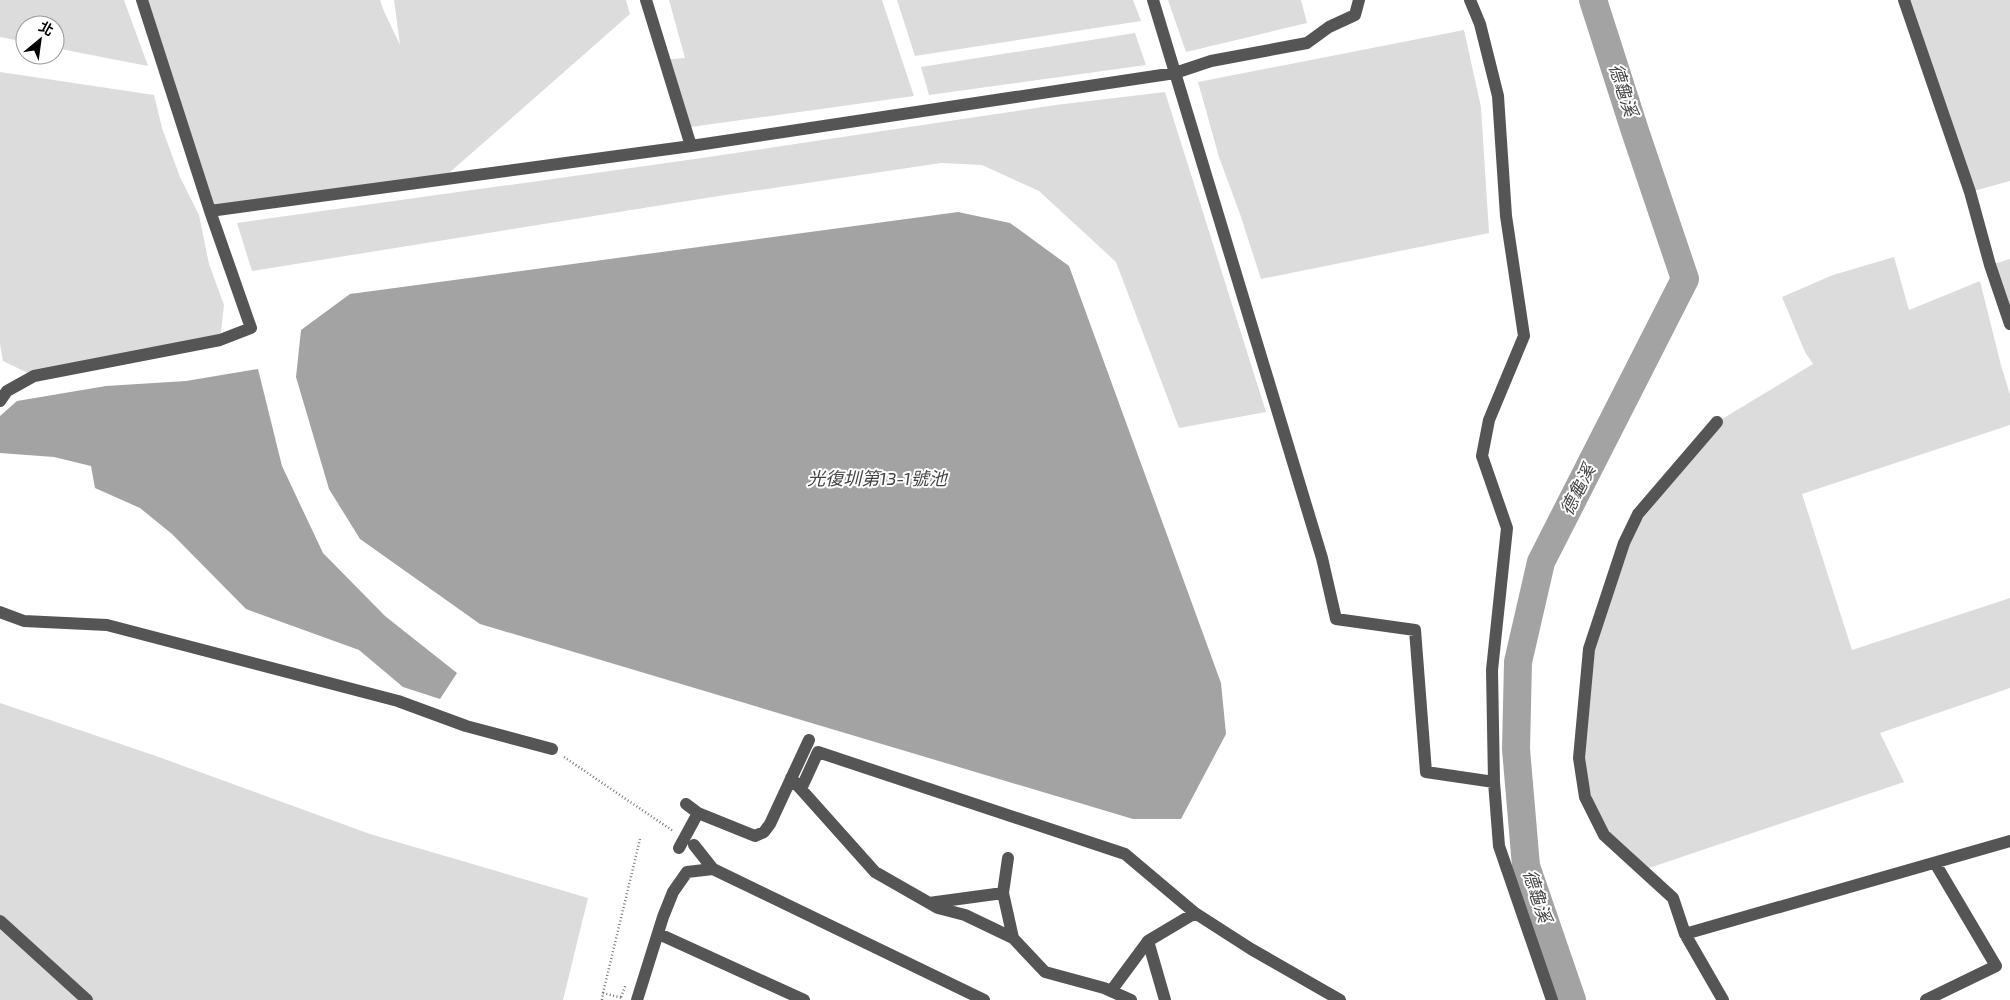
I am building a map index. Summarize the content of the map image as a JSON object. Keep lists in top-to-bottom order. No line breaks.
{"water":["德龜溪","光復圳第13-1號池"],"north":"top right"}
